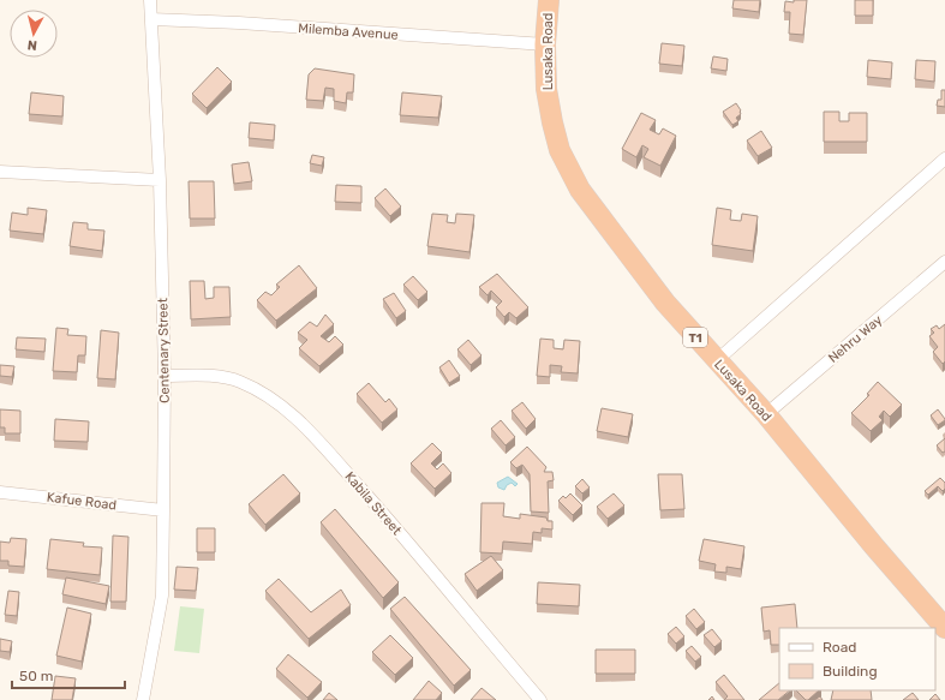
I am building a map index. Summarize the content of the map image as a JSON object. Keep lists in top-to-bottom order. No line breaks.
{"streets":{"highway":["Lusaka Road","T1"],"street":["Milemba Avenue","Nehru Way","Centenary Street","Kafue Road","Kabila Street"]},"crossings":[["Milemba Avenue","Lusaka Road"],["Milemba Avenue","Centenary Street"],["Lusaka Road","Nehru Way"],["Centenary Street","Kafue Road"],["Centenary Street","Kabila Street"]],"legend":["Road","Building"],"scale_bar":"50 m","north":"bottom"}
